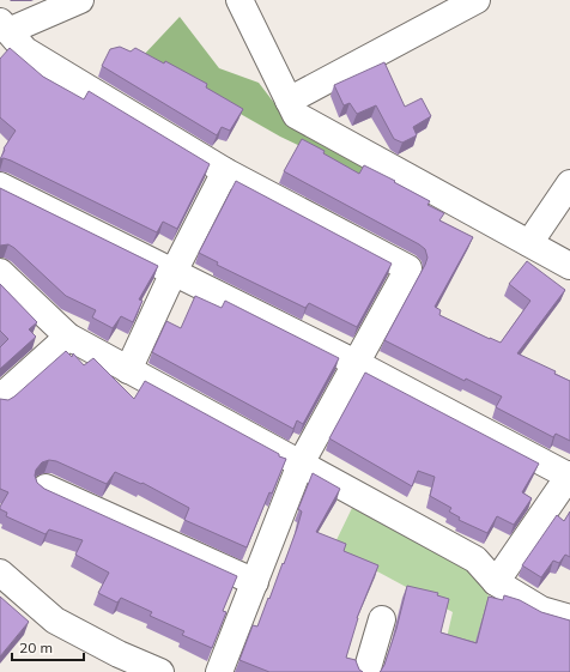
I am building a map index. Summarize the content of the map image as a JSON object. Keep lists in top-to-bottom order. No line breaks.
{"scale_bar":"20 m"}
